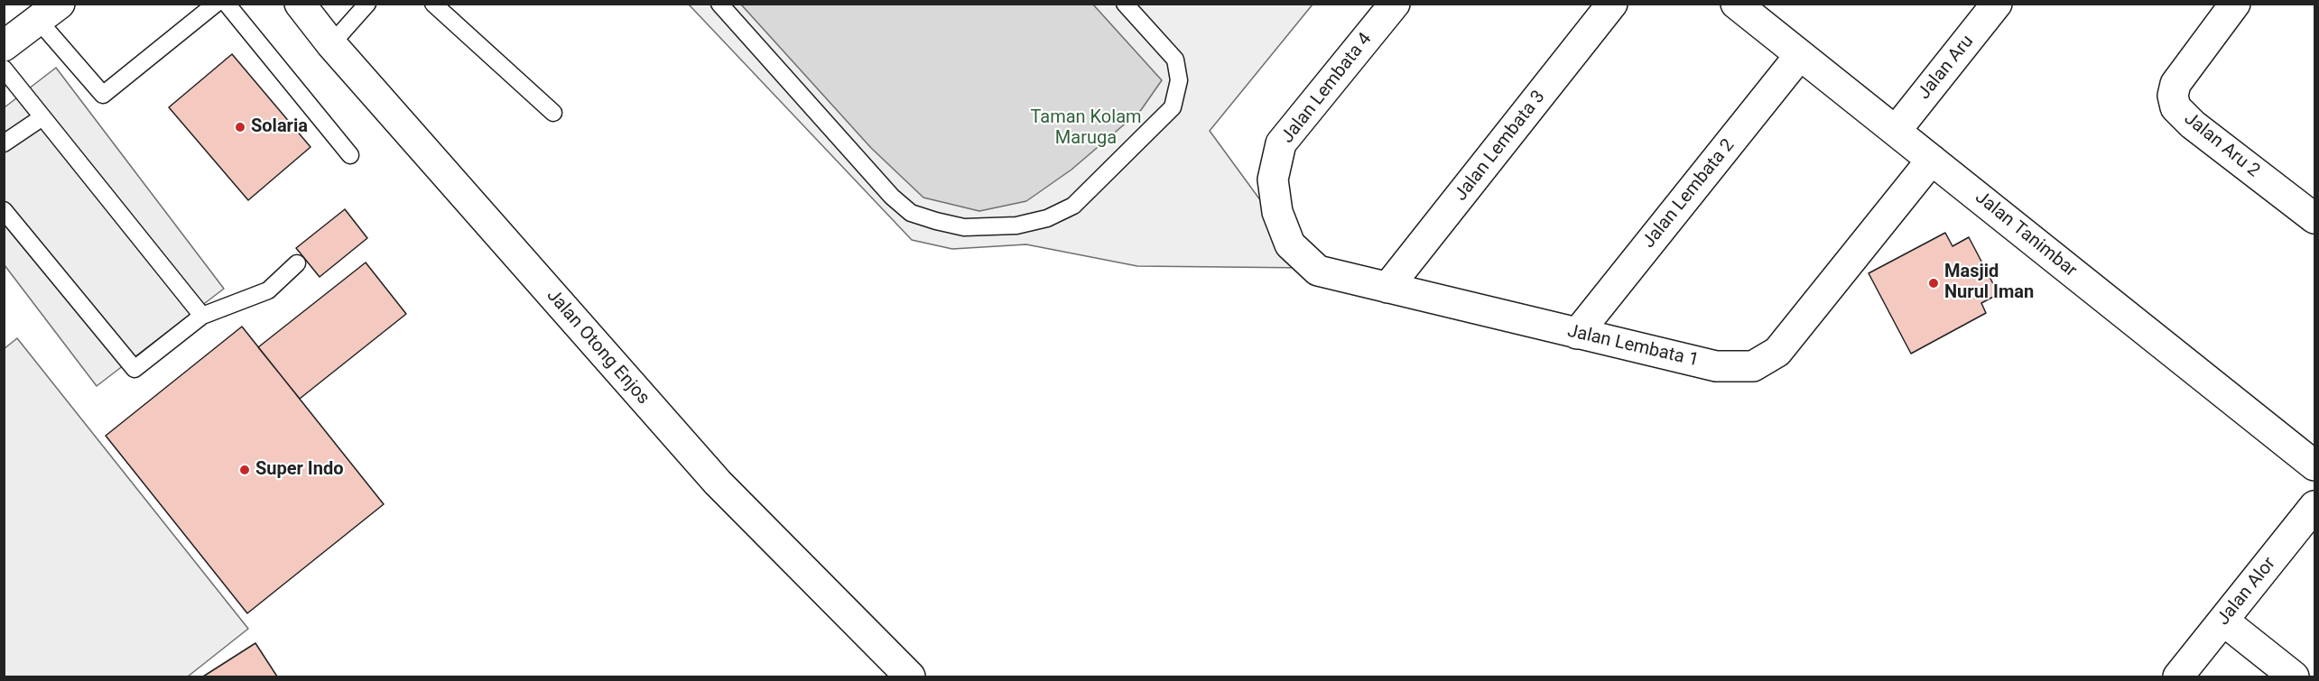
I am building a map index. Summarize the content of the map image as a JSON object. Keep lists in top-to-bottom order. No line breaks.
{"streets":{"street":["Jalan Aru","Jalan Lembata 4","Jalan Aru 2","Jalan Lembata 3","Jalan Lembata 2","Jalan Tanimbar","Jalan Lembata 1","Jalan Otong Enjos","Jalan Alor"]},"crossings":[["Jalan Aru","Jalan Tanimbar"],["Jalan Lembata 4","Jalan Lembata 1"],["Jalan Lembata 3","Jalan Lembata 1"],["Jalan Lembata 2","Jalan Tanimbar"],["Jalan Lembata 2","Jalan Lembata 1"],["Jalan Tanimbar","Jalan Lembata 1"]],"parks":["Taman Kolam Maruga"],"places":["Solaria","Masjid Nurul Iman","Super Indo"]}
